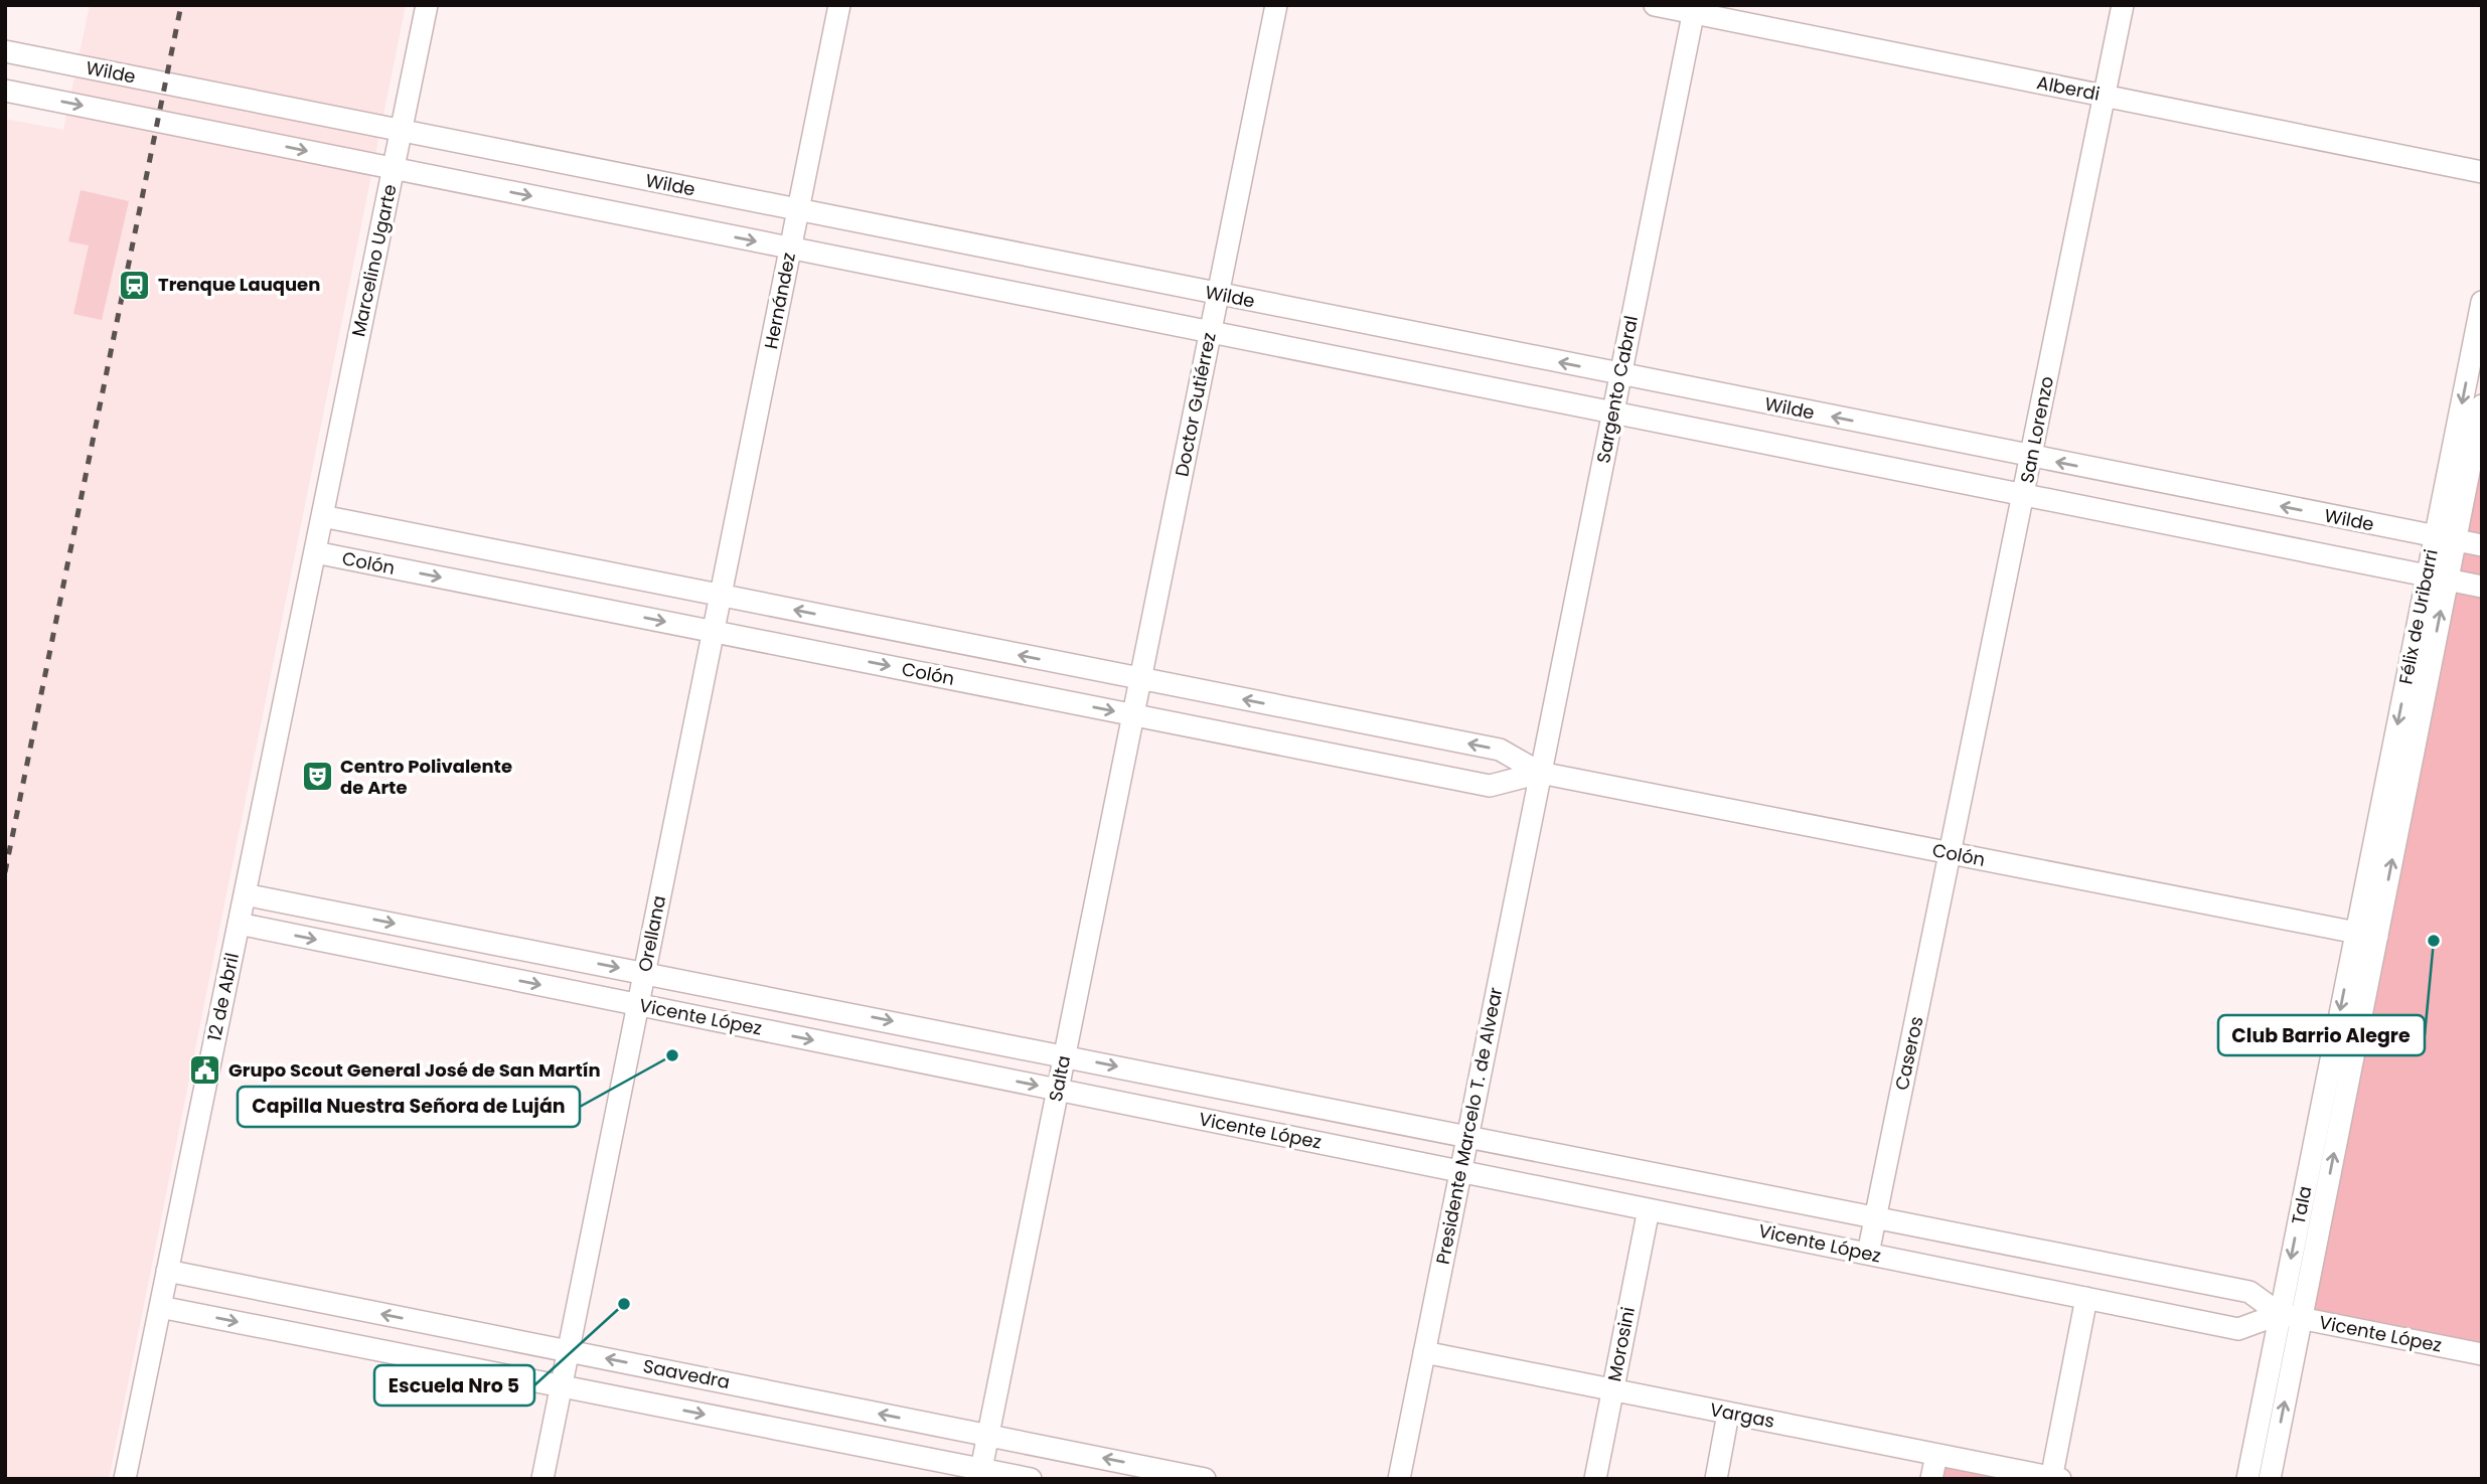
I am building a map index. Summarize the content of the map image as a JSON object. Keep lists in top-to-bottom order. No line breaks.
{"streets":{"street":["Wilde","Alberdi","Marcelino Ugarte","Hernández","Sargento Cabral","Doctor Gutiérrez","San Lorenzo","Colón","Félix de Uribarri","Orellana","12 de Abril","Vicente López","Caseros","Salta","Presidente Marcelo T. de Alvear","Tala","Morosini","Saavedra","Vargas"]},"crossings":[["Wilde","Marcelino Ugarte"],["Wilde","Hernández"],["Wilde","Sargento Cabral"],["Wilde","Doctor Gutiérrez"],["Wilde","San Lorenzo"],["Wilde","Félix de Uribarri"],["Alberdi","Sargento Cabral"],["Alberdi","San Lorenzo"],["Marcelino Ugarte","Colón"],["Marcelino Ugarte","12 de Abril"],["Hernández","Colón"],["Hernández","Orellana"],["Sargento Cabral","Colón"],["Sargento Cabral","Presidente Marcelo T. de Alvear"],["Doctor Gutiérrez","Colón"],["Doctor Gutiérrez","Salta"],["San Lorenzo","Colón"],["San Lorenzo","Caseros"],["Colón","Félix de Uribarri"],["Colón","Orellana"],["Colón","12 de Abril"],["Colón","Caseros"],["Colón","Salta"],["Colón","Presidente Marcelo T. de Alvear"],["Colón","Tala"],["Félix de Uribarri","Tala"],["Orellana","Vicente López"],["Orellana","Saavedra"],["12 de Abril","Vicente López"],["12 de Abril","Saavedra"],["Vicente López","Caseros"],["Vicente López","Salta"],["Vicente López","Presidente Marcelo T. de Alvear"],["Vicente López","Tala"],["Vicente López","Morosini"],["Salta","Saavedra"],["Presidente Marcelo T. de Alvear","Vargas"],["Morosini","Vargas"]],"one_way":["Vicente López"],"places":{"station":["Trenque Lauquen"],"theatre":["Centro Polivalente de Arte"],"other":["Club Barrio Alegre","Capilla Nuestra Señora de Luján","Escuela Nro 5"],"public building":["Grupo Scout General José de San Martín"]}}
